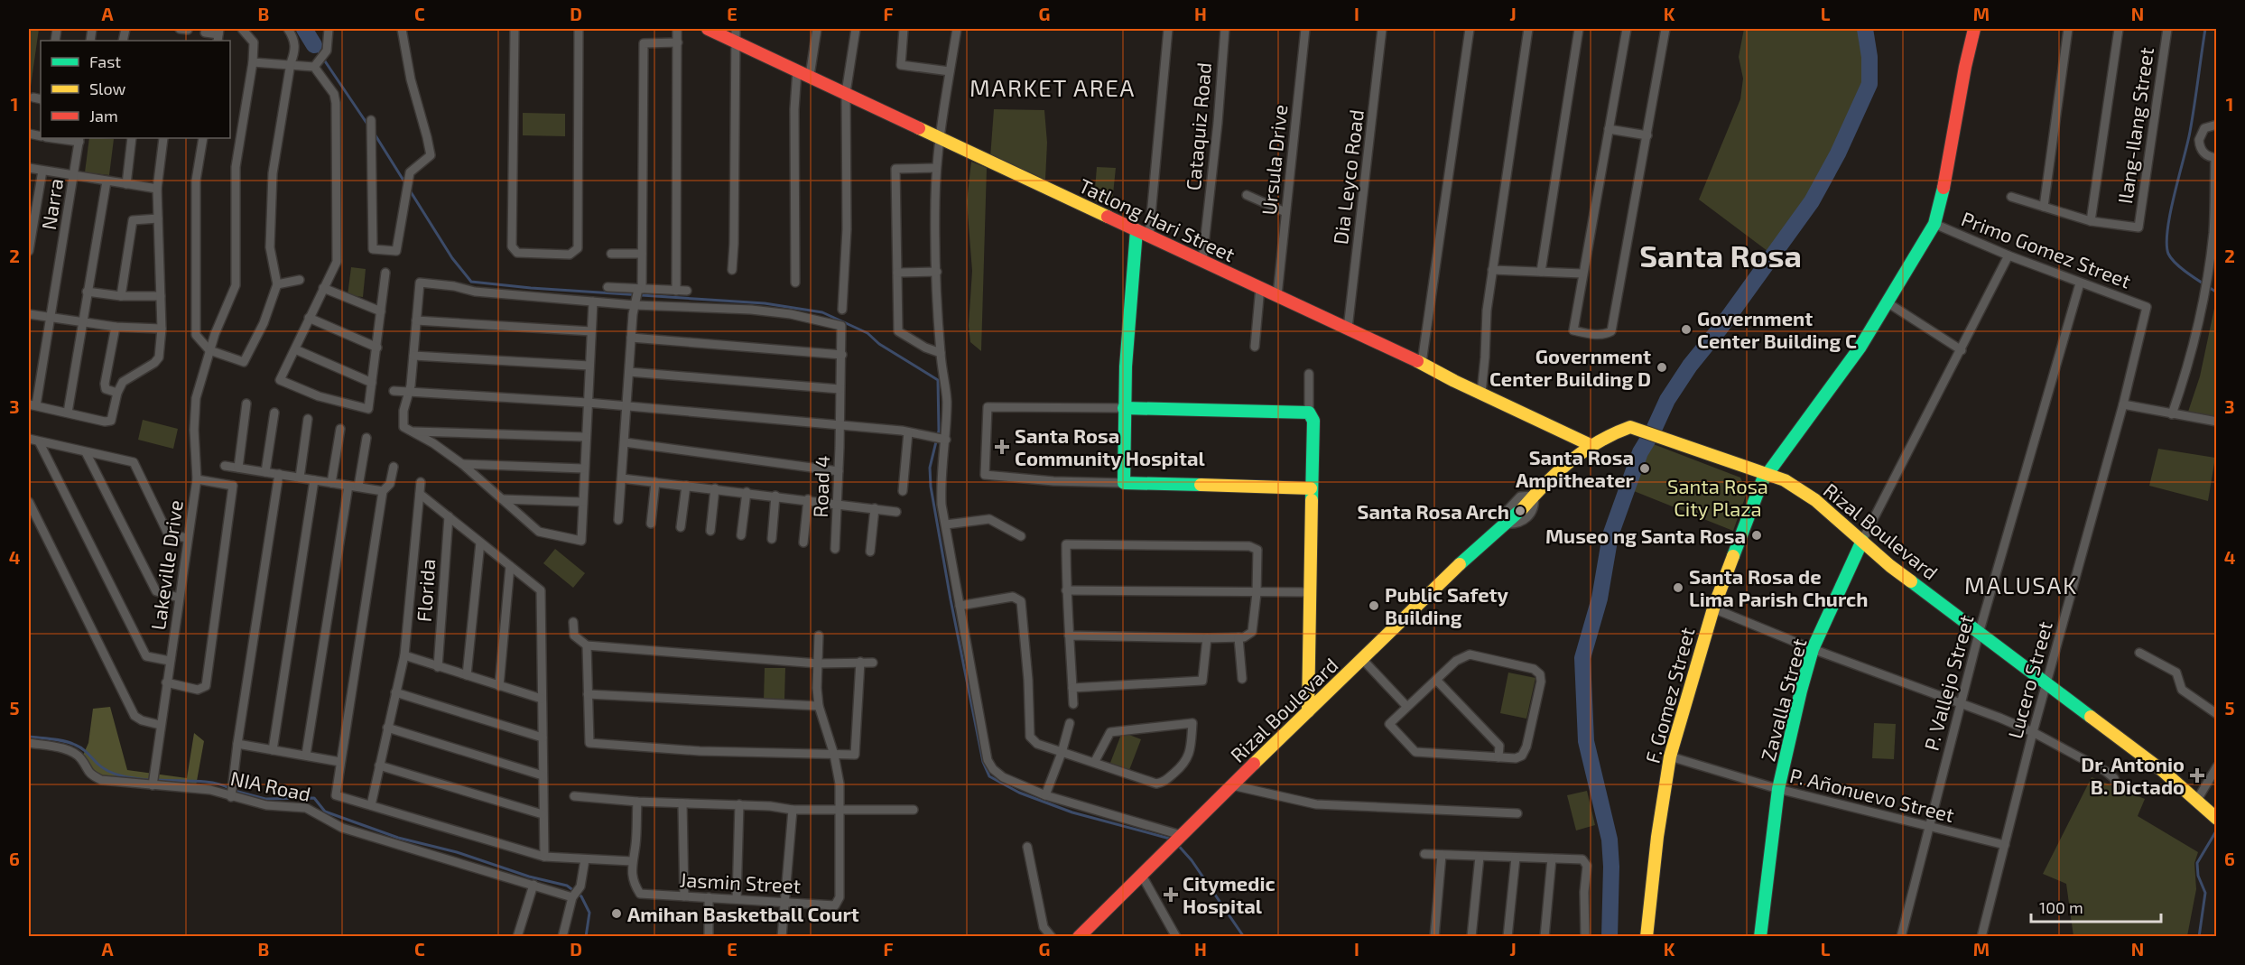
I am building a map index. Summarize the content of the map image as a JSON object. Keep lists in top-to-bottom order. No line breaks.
{"streets":{"street":["Ilang-Ilang Street","Cataquiz Road","Ursula Drive","Dia Leyco Road","Narra","Tatlong Hari Street","Primo Gomez Street","Road 4","Rizal Boulevard","Lakeville Drive","Florida","Lucero Street","P. Vallejo Street","F. Gomez Street","Zavalla Street","NIA Road","P. Añonuevo Street","Jasmin Street"]},"crossings":[["Cataquiz Road","Tatlong Hari Street"],["Ursula Drive","Tatlong Hari Street"],["Dia Leyco Road","Tatlong Hari Street"],["Tatlong Hari Street","Rizal Boulevard"],["Primo Gomez Street","Lucero Street"],["Primo Gomez Street","P. Vallejo Street"],["Primo Gomez Street","F. Gomez Street"],["Primo Gomez Street","Zavalla Street"],["Rizal Boulevard","Lucero Street"],["Rizal Boulevard","P. Vallejo Street"],["Rizal Boulevard","F. Gomez Street"],["Rizal Boulevard","Zavalla Street"],["Lakeville Drive","NIA Road"],["Lucero Street","P. Añonuevo Street"],["P. Vallejo Street","P. Añonuevo Street"],["F. Gomez Street","P. Añonuevo Street"],["Zavalla Street","P. Añonuevo Street"]],"districts":["MARKET AREA","Santa Rosa","MALUSAK"],"parks":["Santa Rosa City Plaza"],"places":{"other":["Government Center Building C","Government Center Building D","Santa Rosa Ampitheater","Santa Rosa Arch","Museo ng Santa Rosa","Santa Rosa de Lima Parish Church","Public Safety Building","Amihan Basketball Court"],"health":["Santa Rosa Community Hospital","Dr. Antonio B. Dictado","Citymedic Hospital"]},"legend":["Fast","Slow","Jam"],"scale_bar":"100 m","grid":{"columns":["A","B","C","D","E","F","G","H","I","J","K","L","M","N"],"rows":["1","2","3","4","5","6"]}}
